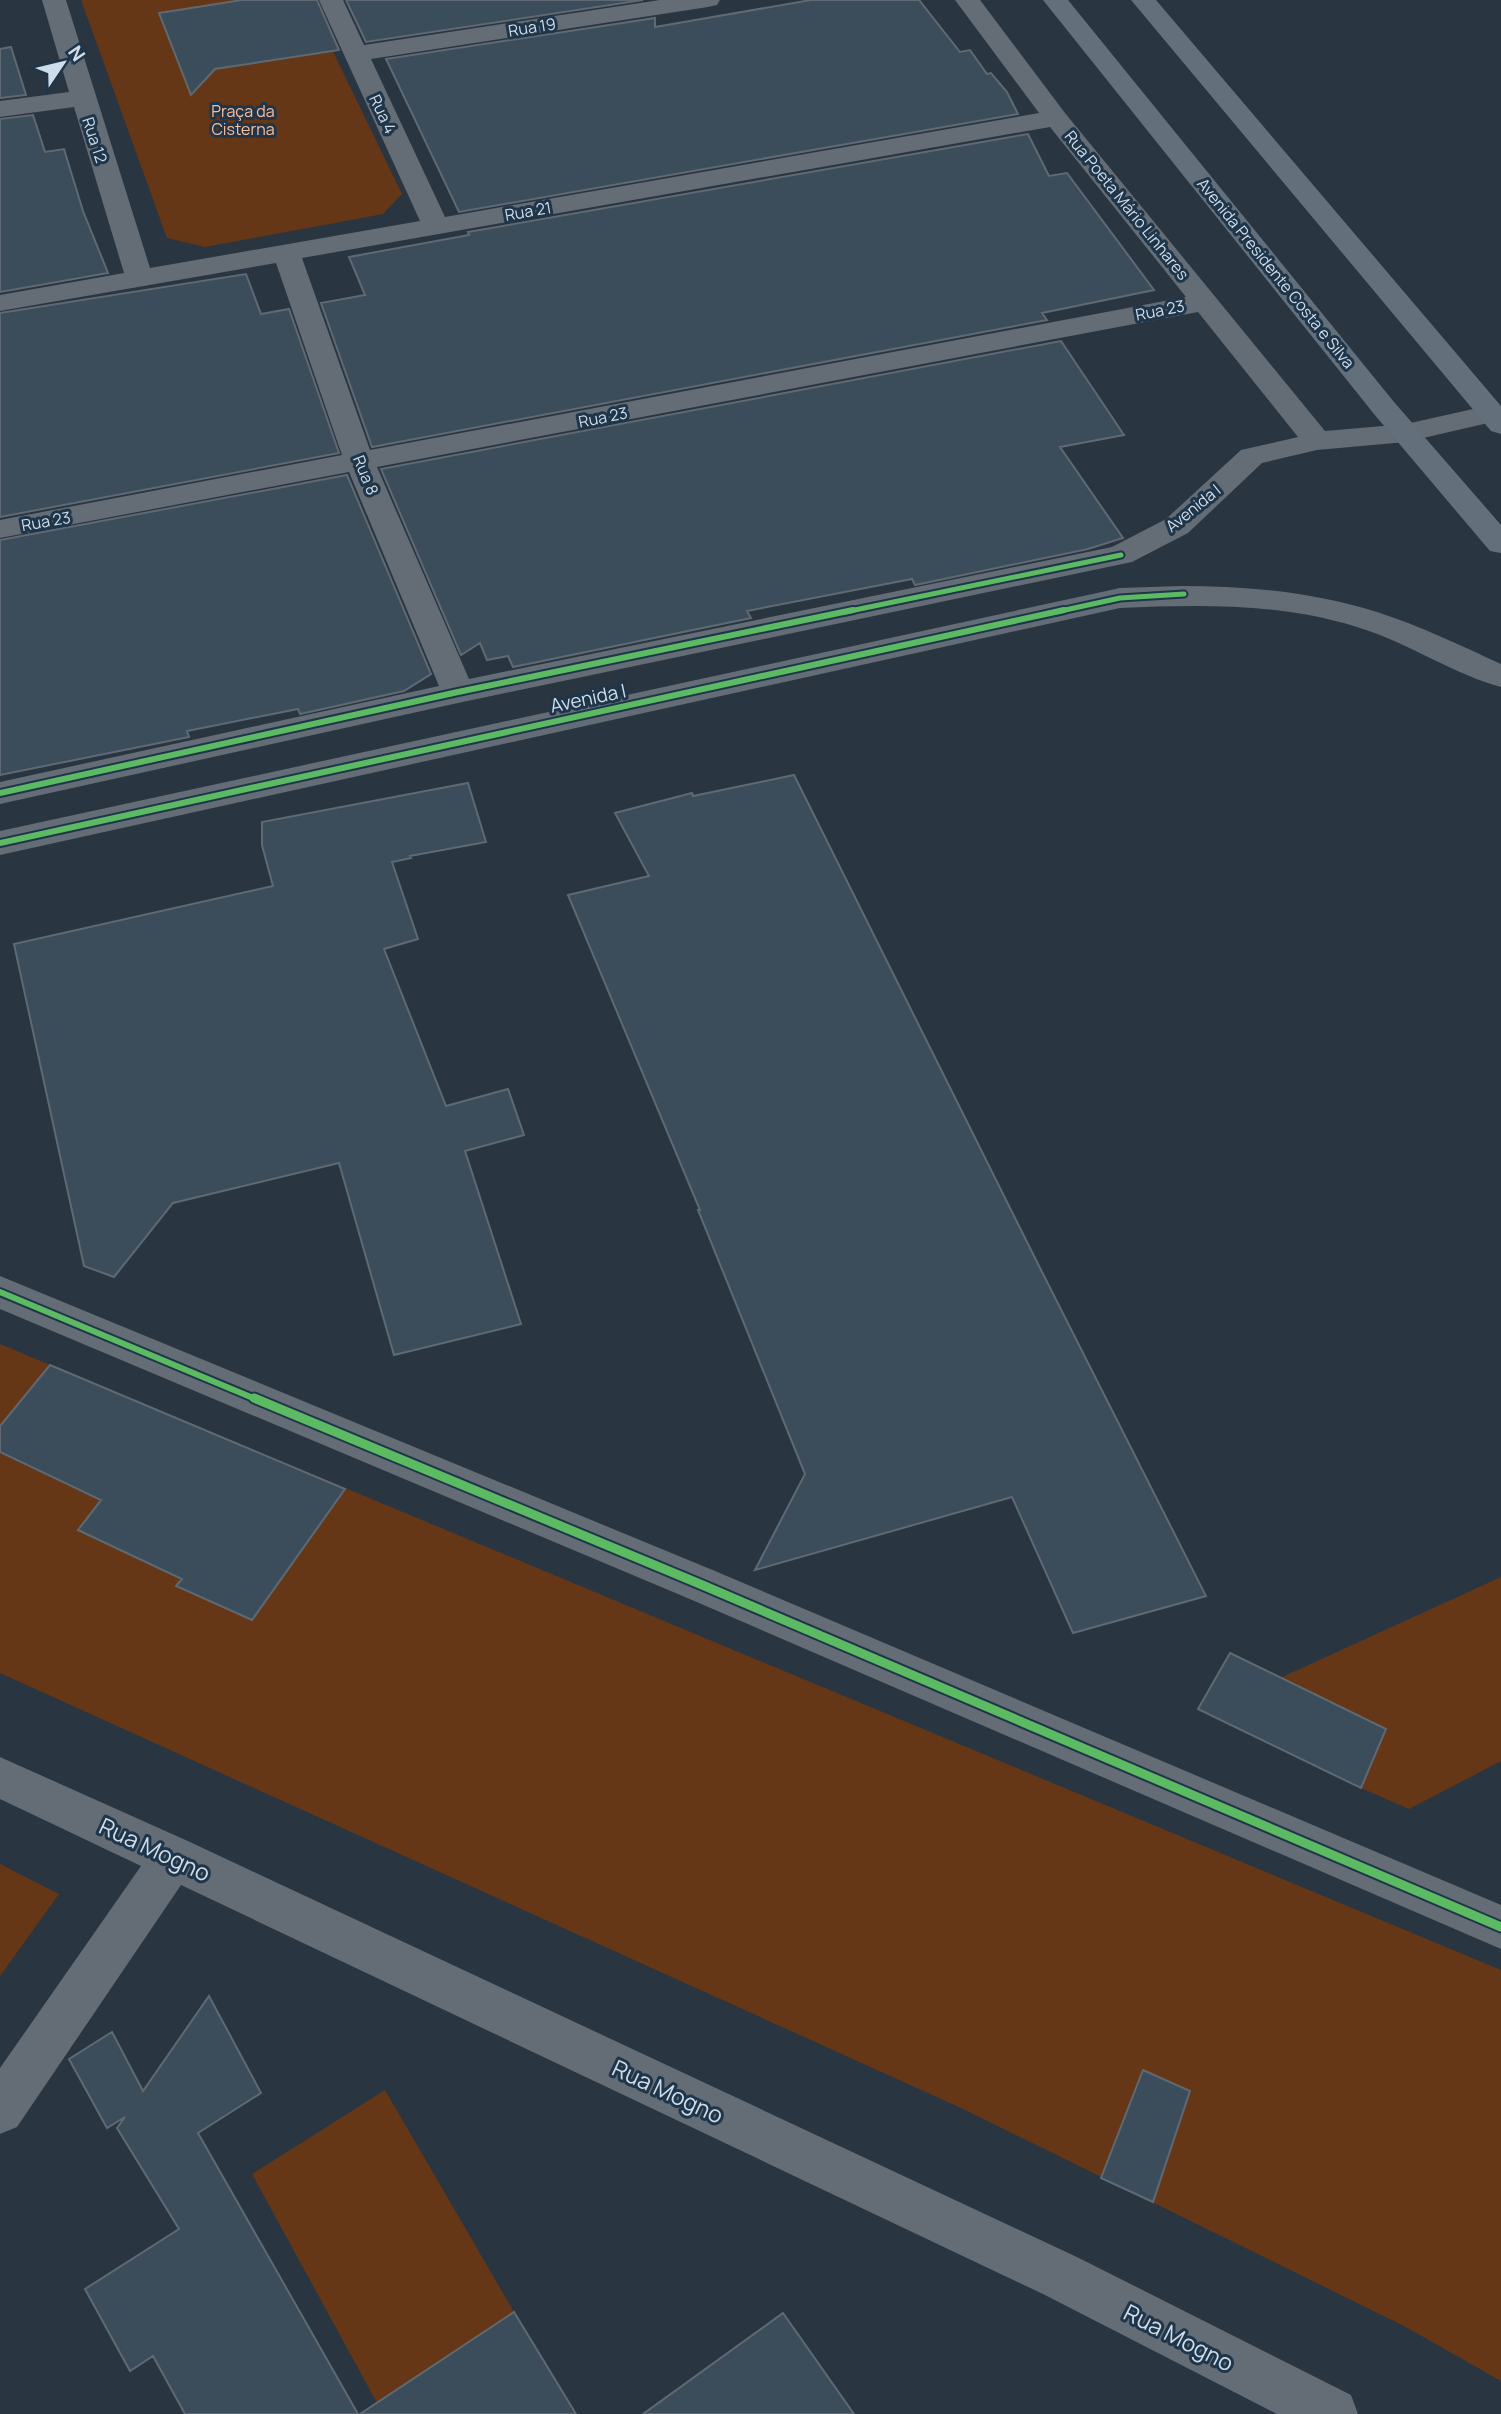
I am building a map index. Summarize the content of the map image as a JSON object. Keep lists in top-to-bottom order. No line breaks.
{"streets":{"main road":["Avenida Presidente Costa e Silva"],"street":["Rua 19","Rua 4","Rua 12","Rua Poeta Mário Linhares","Rua 21","Rua 23","Rua 8","Avenida I","Rua Mogno"]},"crossings":[["Rua 19","Rua 4"],["Rua 4","Rua 21"],["Rua 12","Rua 21"],["Rua Poeta Mário Linhares","Rua 21"],["Rua Poeta Mário Linhares","Rua 23"],["Rua Poeta Mário Linhares","Avenida I"],["Rua 21","Rua 8"],["Avenida Presidente Costa e Silva","Avenida I"],["Rua 23","Rua 8"],["Rua 8","Avenida I"]],"parks":["Praça da Cisterna"],"north":"top right"}
